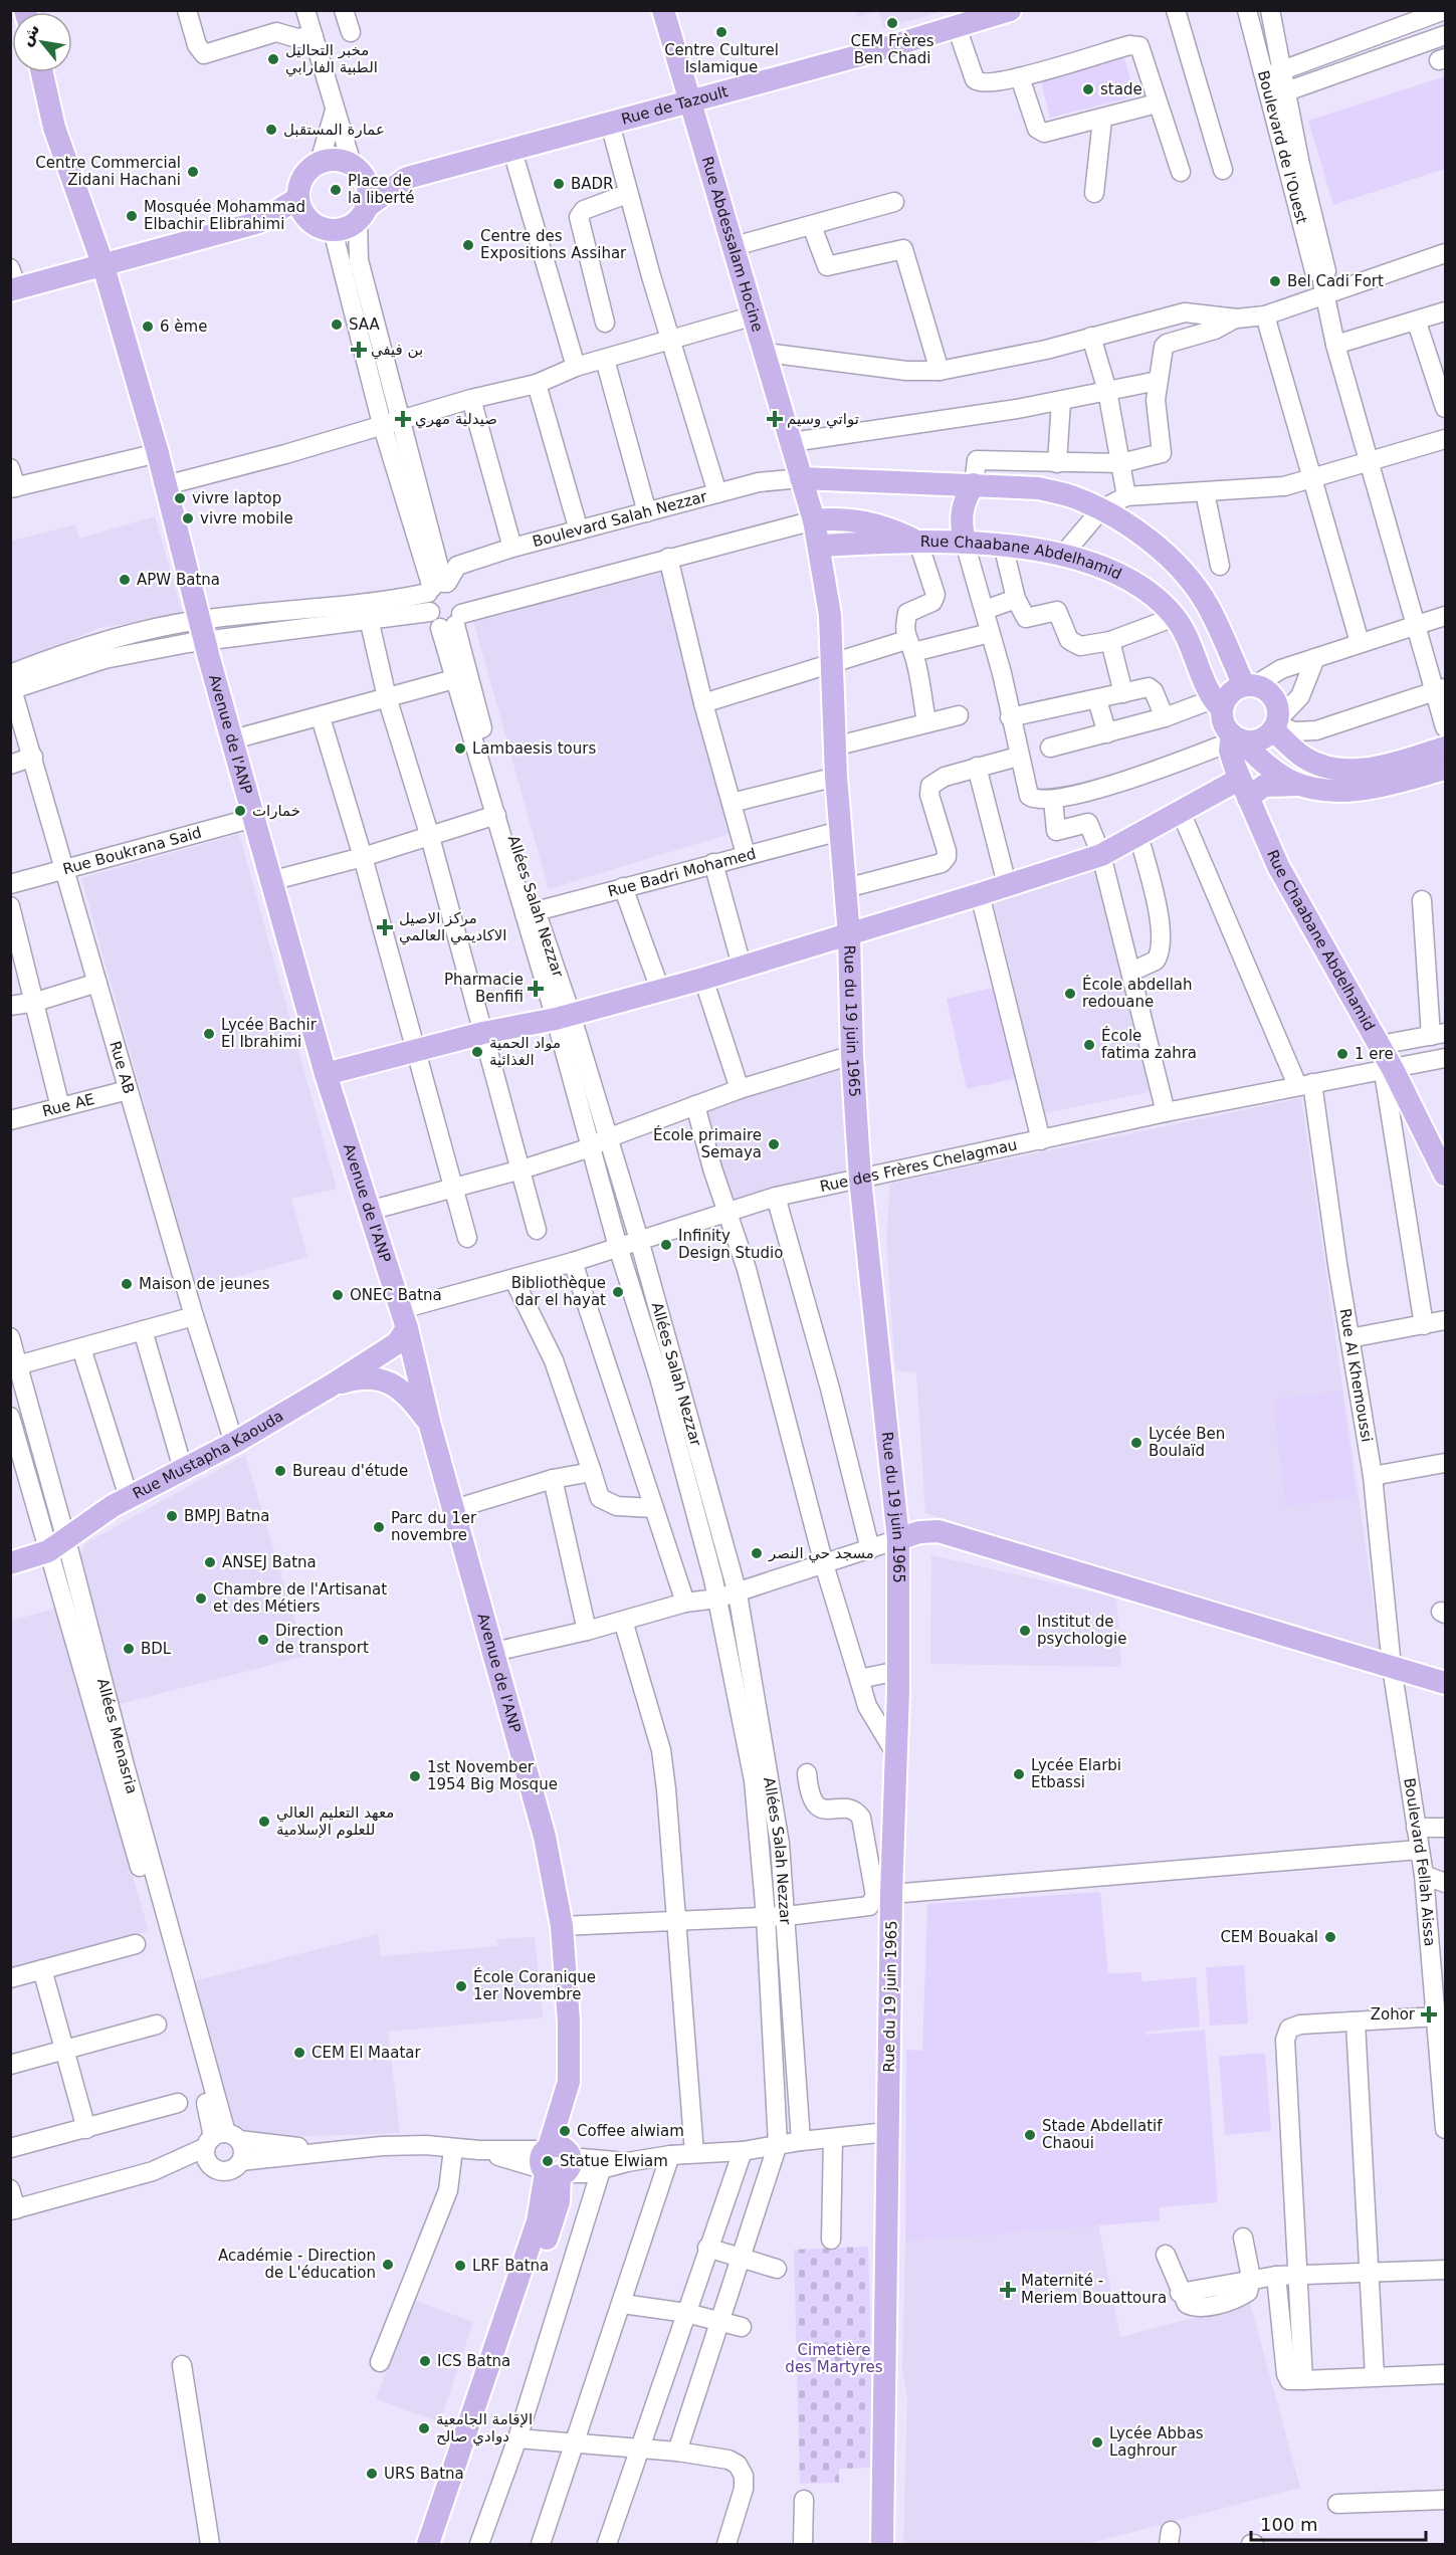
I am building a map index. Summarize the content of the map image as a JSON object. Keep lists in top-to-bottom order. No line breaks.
{"streets":{"main road":["Rue de Tazoult","Rue Abdessalam Hocine","Rue Chaabane Abdelhamid","Avenue de l'ANP","Rue du 19 juin 1965","Rue Mustapha Kaouda"],"street":["Boulevard de l'Ouest","Boulevard Salah Nezzar","Rue Boukrana Said","Rue Badri Mohamed","Allées Salah Nezzar","Rue AB","Rue AE","Rue des Frères Chelagmau","Rue Al Khemoussi","Boulevard Fellah Aissa"]},"crossings":[["Rue de Tazoult","Rue Abdessalam Hocine"],["Rue Abdessalam Hocine","Boulevard Salah Nezzar"],["Rue Abdessalam Hocine","Rue du 19 juin 1965"],["Boulevard Salah Nezzar","Rue du 19 juin 1965"],["Rue Chaabane Abdelhamid","Rue du 19 juin 1965"],["Rue Chaabane Abdelhamid","Rue des Frères Chelagmau"],["Avenue de l'ANP","Rue Boukrana Said"],["Avenue de l'ANP","Rue des Frères Chelagmau"],["Rue Boukrana Said","Rue AB"],["Rue Badri Mohamed","Allées Salah Nezzar"],["Rue Badri Mohamed","Rue du 19 juin 1965"],["Allées Salah Nezzar","Rue des Frères Chelagmau"],["Rue du 19 juin 1965","Rue des Frères Chelagmau"],["Rue AB","Rue AE"],["Rue AB","Rue Mustapha Kaouda"],["Rue des Frères Chelagmau","Rue Al Khemoussi"],["Rue Al Khemoussi","Boulevard Fellah Aissa"]],"parks":["Cimetière des Martyres"],"places":{"other":["CEM Frères Ben Chadi","Centre Culturel Islamique","مخبر التحاليل الطبية الفارابي","stade","عمارة المستقبل","Centre Commercial Zidani Hachani","BADR","Place de la liberté","Mosquée Mohammad Elbachir Elibrahimi","Centre des Expositions Assihar","Bel Cadi Fort","SAA","6 ème","vivre laptop","vivre mobile","APW Batna","Lambaesis tours","خمارات","École abdellah redouane","Lycée Bachir El Ibrahimi","École fatima zahra","مواد الحمية الغذائية","1 ere","École primaire Semaya","Infinity Design Studio","Maison de jeunes","Bibliothèque dar el hayat","ONEC Batna","Lycée Ben Boulaïd","Bureau d'étude","BMPJ Batna","Parc du 1er novembre","مسجد حي النصر","ANSEJ Batna","Chambre de l'Artisanat et des Métiers","Institut de psychologie","Direction de transport","BDL","Lycée Elarbi Etbassi","1st November 1954 Big Mosque","معهد التعليم العالي للعلوم الإسلامية","CEM Bouakal","École Coranique 1er Novembre","CEM El Maatar","Coffee alwiam","Stade Abdellatif Chaoui","Statue Elwiam","Académie - Direction de L'éducation","LRF Batna","ICS Batna","الإقامة الجامعية دوادي صالح","Lycée Abbas Laghrour","URS Batna"],"health":["بن فيفي","صيدلية مهري","تواتي وسيم","مركز الاصيل الاكاديمي العالمي","Pharmacie Benfifi","Zohor","Maternité - Meriem Bouattoura"]},"scale_bar":"100 m","north":"top left"}
